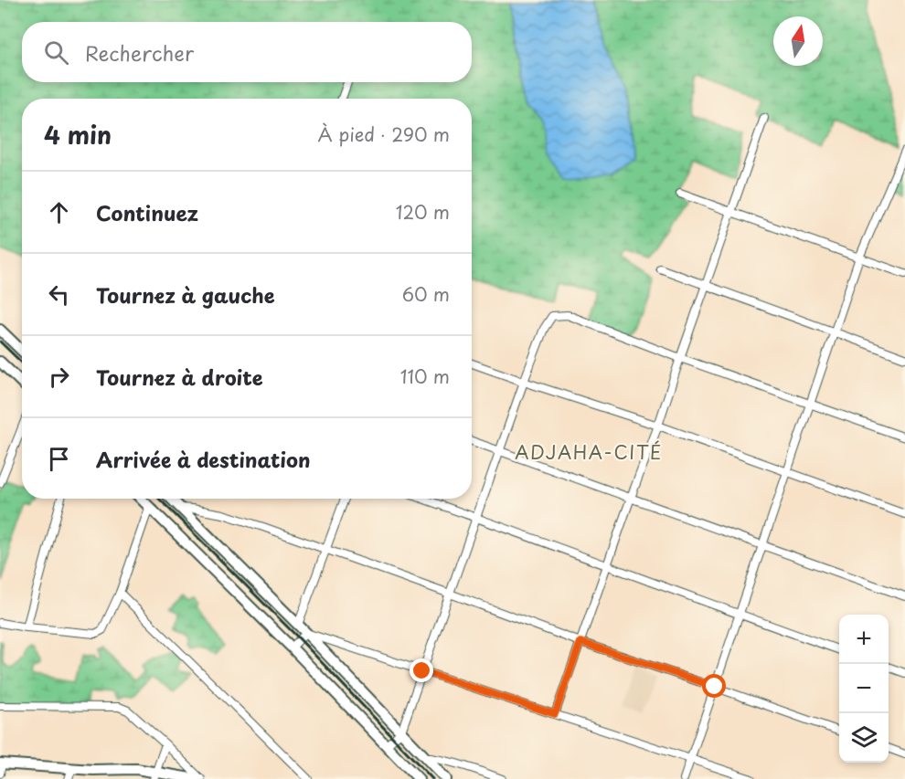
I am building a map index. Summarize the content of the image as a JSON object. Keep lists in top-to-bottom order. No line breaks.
{"districts":["ADJAHA-CITÉ"],"north":"top","page":{"search":"Rechercher","heading":["4 min","À pied · 290 m"],"list":[["Continuez","120 m"],["Tournez à gauche","60 m"],["Tournez à droite","110 m"],"Arrivée à destination"],"map_buttons":["+","−"]}}
